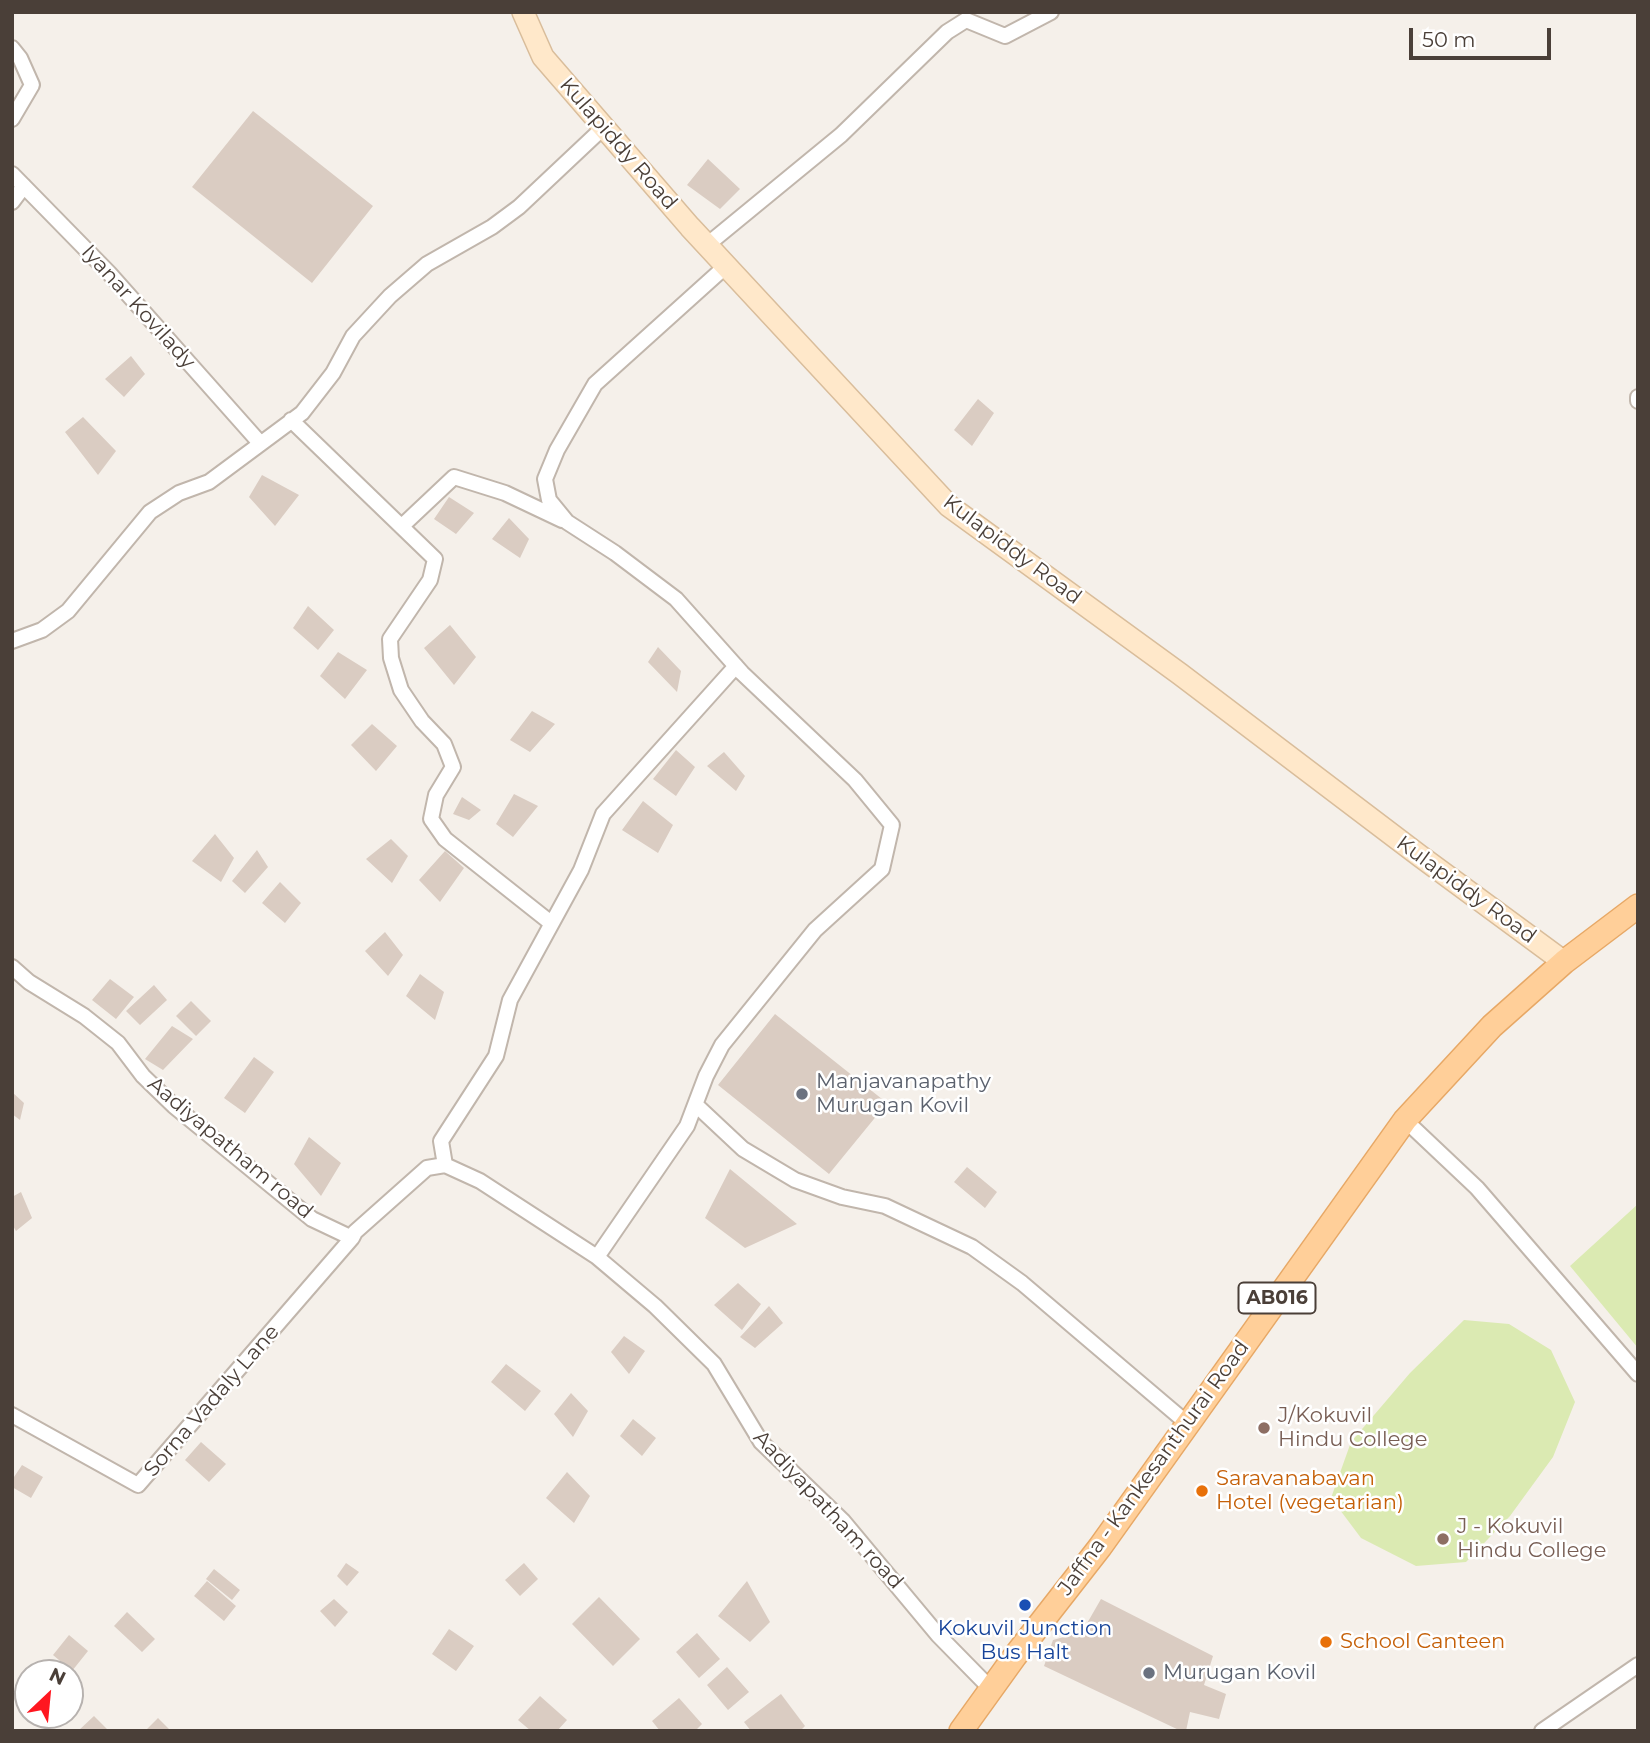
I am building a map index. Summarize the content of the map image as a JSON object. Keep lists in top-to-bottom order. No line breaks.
{"streets":{"main road":["Kulapiddy Road","AB016","Jaffna - Kankesanthurai Road"],"street":["Iyanar Kovilady","Aadiyapatham road","Sorna Vadaly Lane"]},"crossings":[["Kulapiddy Road","Jaffna - Kankesanthurai Road"],["Aadiyapatham road","Sorna Vadaly Lane"],["Aadiyapatham road","Jaffna - Kankesanthurai Road"]],"places":["Manjavanapathy Murugan Kovil","J/Kokuvil Hindu College","Saravanabavan Hotel (vegetarian)","J - Kokuvil Hindu College","Kokuvil Junction Bus Halt","School Canteen","Murugan Kovil"],"scale_bar":"50 m","north":"top right"}
